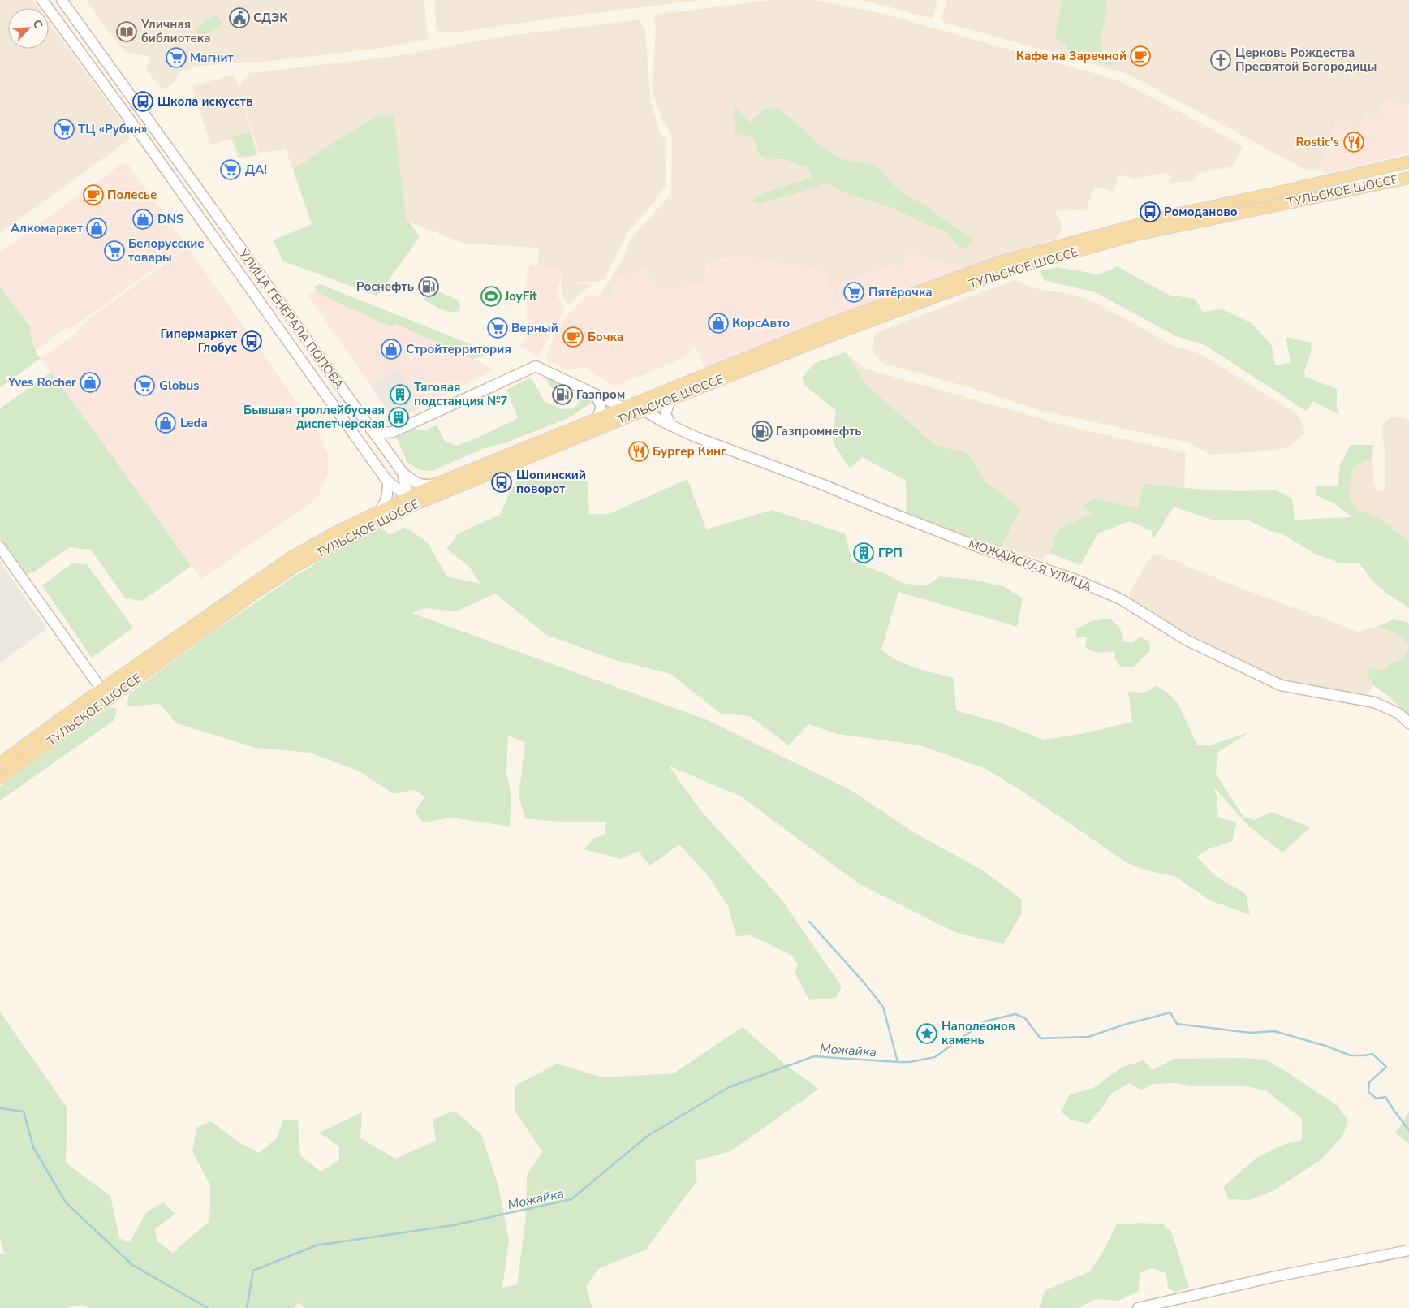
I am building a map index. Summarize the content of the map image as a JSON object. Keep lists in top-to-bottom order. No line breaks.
{"streets":{"main road":["ТУЛЬСКОЕ ШОССЕ"],"street":["УЛИЦА ГЕНЕРАЛА ПОПОВА","МОЖАЙСКАЯ УЛИЦА"]},"crossings":[["ТУЛЬСКОЕ ШОССЕ","УЛИЦА ГЕНЕРАЛА ПОПОВА"],["ТУЛЬСКОЕ ШОССЕ","МОЖАЙСКАЯ УЛИЦА"]],"water":["Можайка"],"places":{"public building":["СДЭК"],"library":["Уличная библиотека"],"cafe":["Кафе на Заречной","Полесье","Бочка"],"supermarket":["Магнит","ТЦ «Рубин»","ДА!","Белорусские товары","Пятёрочка","Верный","Globus"],"church":["Церковь Рождества Пресвятой Богородицы"],"bus stop":["Школа искусств","Ромоданово","Гипермаркет Глобус","Шопинский поворот"],"restaurant":["Rostic's","Бургер Кинг"],"shop":["DNS","Алкомаркет","КорсАвто","Стройтерритория","Yves Rocher","Leda"],"fuel station":["Роснефть","Газпром","Газпромнефть"],"sports":["JoyFit"],"building":["Тяговая подстанция №7","Бывшая троллейбусная диспетчерская","ГРП"],"place":["Наполеонов камень"]},"north":"top right"}
